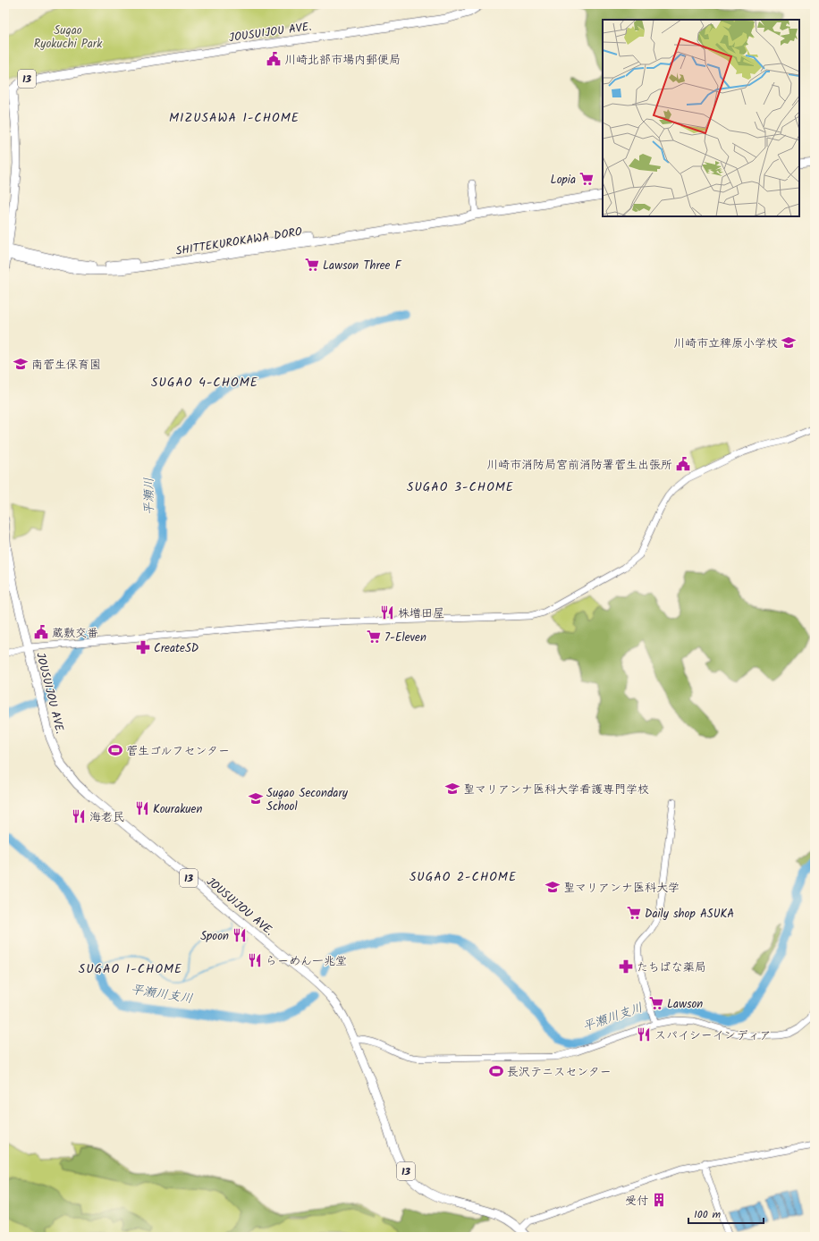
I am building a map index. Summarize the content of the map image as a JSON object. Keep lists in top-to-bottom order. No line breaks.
{"streets":{"main road":["JOUSUIJOU AVE.","13","SHITTEKUROKAWA DORO"]},"crossings":[["JOUSUIJOU AVE.","SHITTEKUROKAWA DORO"]],"districts":["MIZUSAWA 1-CHOME","SUGAO 4-CHOME","SUGAO 3-CHOME","SUGAO 2-CHOME","SUGAO 1-CHOME"],"water":["平瀬川","平瀬川支川"],"parks":["Sugao Ryokuchi Park"],"places":{"public building":["川崎北部市場内郵便局","川崎市消防局宮前消防署菅生出張所","蔵敷交番"],"supermarket":["Lopia","Lawson Three F","7-Eleven","Daily shop ASUKA","Lawson"],"school or university":["川崎市立稗原小学校","南菅生保育園","聖マリアンナ医科大学看護専門学校","Sugao Secondary School","聖マリアンナ医科大学"],"restaurant":["株増田屋","Kourakuen","海老民","Spoon","らーめん一兆堂","スパイシーインディア"],"pharmacy":["CreateSD","たちばな薬局"],"sports":["菅生ゴルフセンター","長沢テニスセンター"],"building":["受付"]},"scale_bar":"100 m"}
